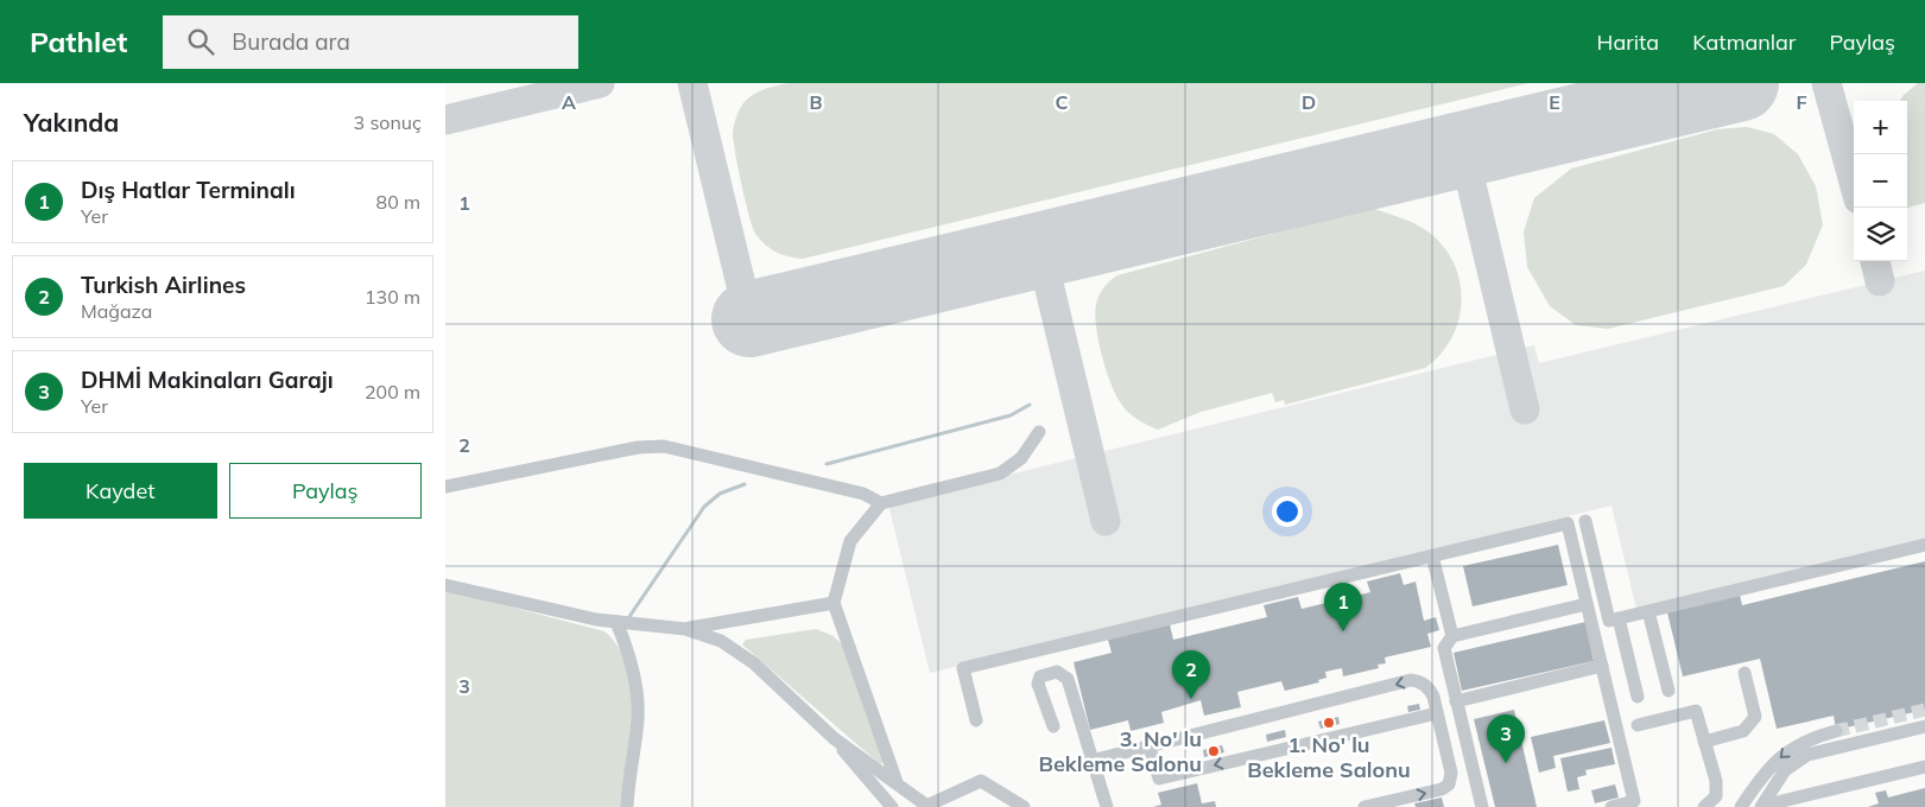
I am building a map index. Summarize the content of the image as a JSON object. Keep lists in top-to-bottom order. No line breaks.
{"places":["1. No' lu Bekleme Salonu","3. No' lu Bekleme Salonu"],"page":{"header":"Pathlet","search":"Burada ara","nav":["Harita","Katmanlar","Paylaş"],"heading":["Yakında","3 sonuç"],"map_buttons":["+","−"],"list":[{"mark":"1","name":"Dış Hatlar Terminalı","note":"Yer","value":"80 m"},{"mark":"2","name":"Turkish Airlines","note":"Mağaza","value":"130 m"},{"mark":"3","name":"DHMİ Makinaları Garajı","note":"Yer","value":"200 m"}],"buttons":["Kaydet","Paylaş"],"pins":["1","2","3"]},"grid":{"columns":["A","B","C","D","E","F"],"rows":["1","2","3"]}}
